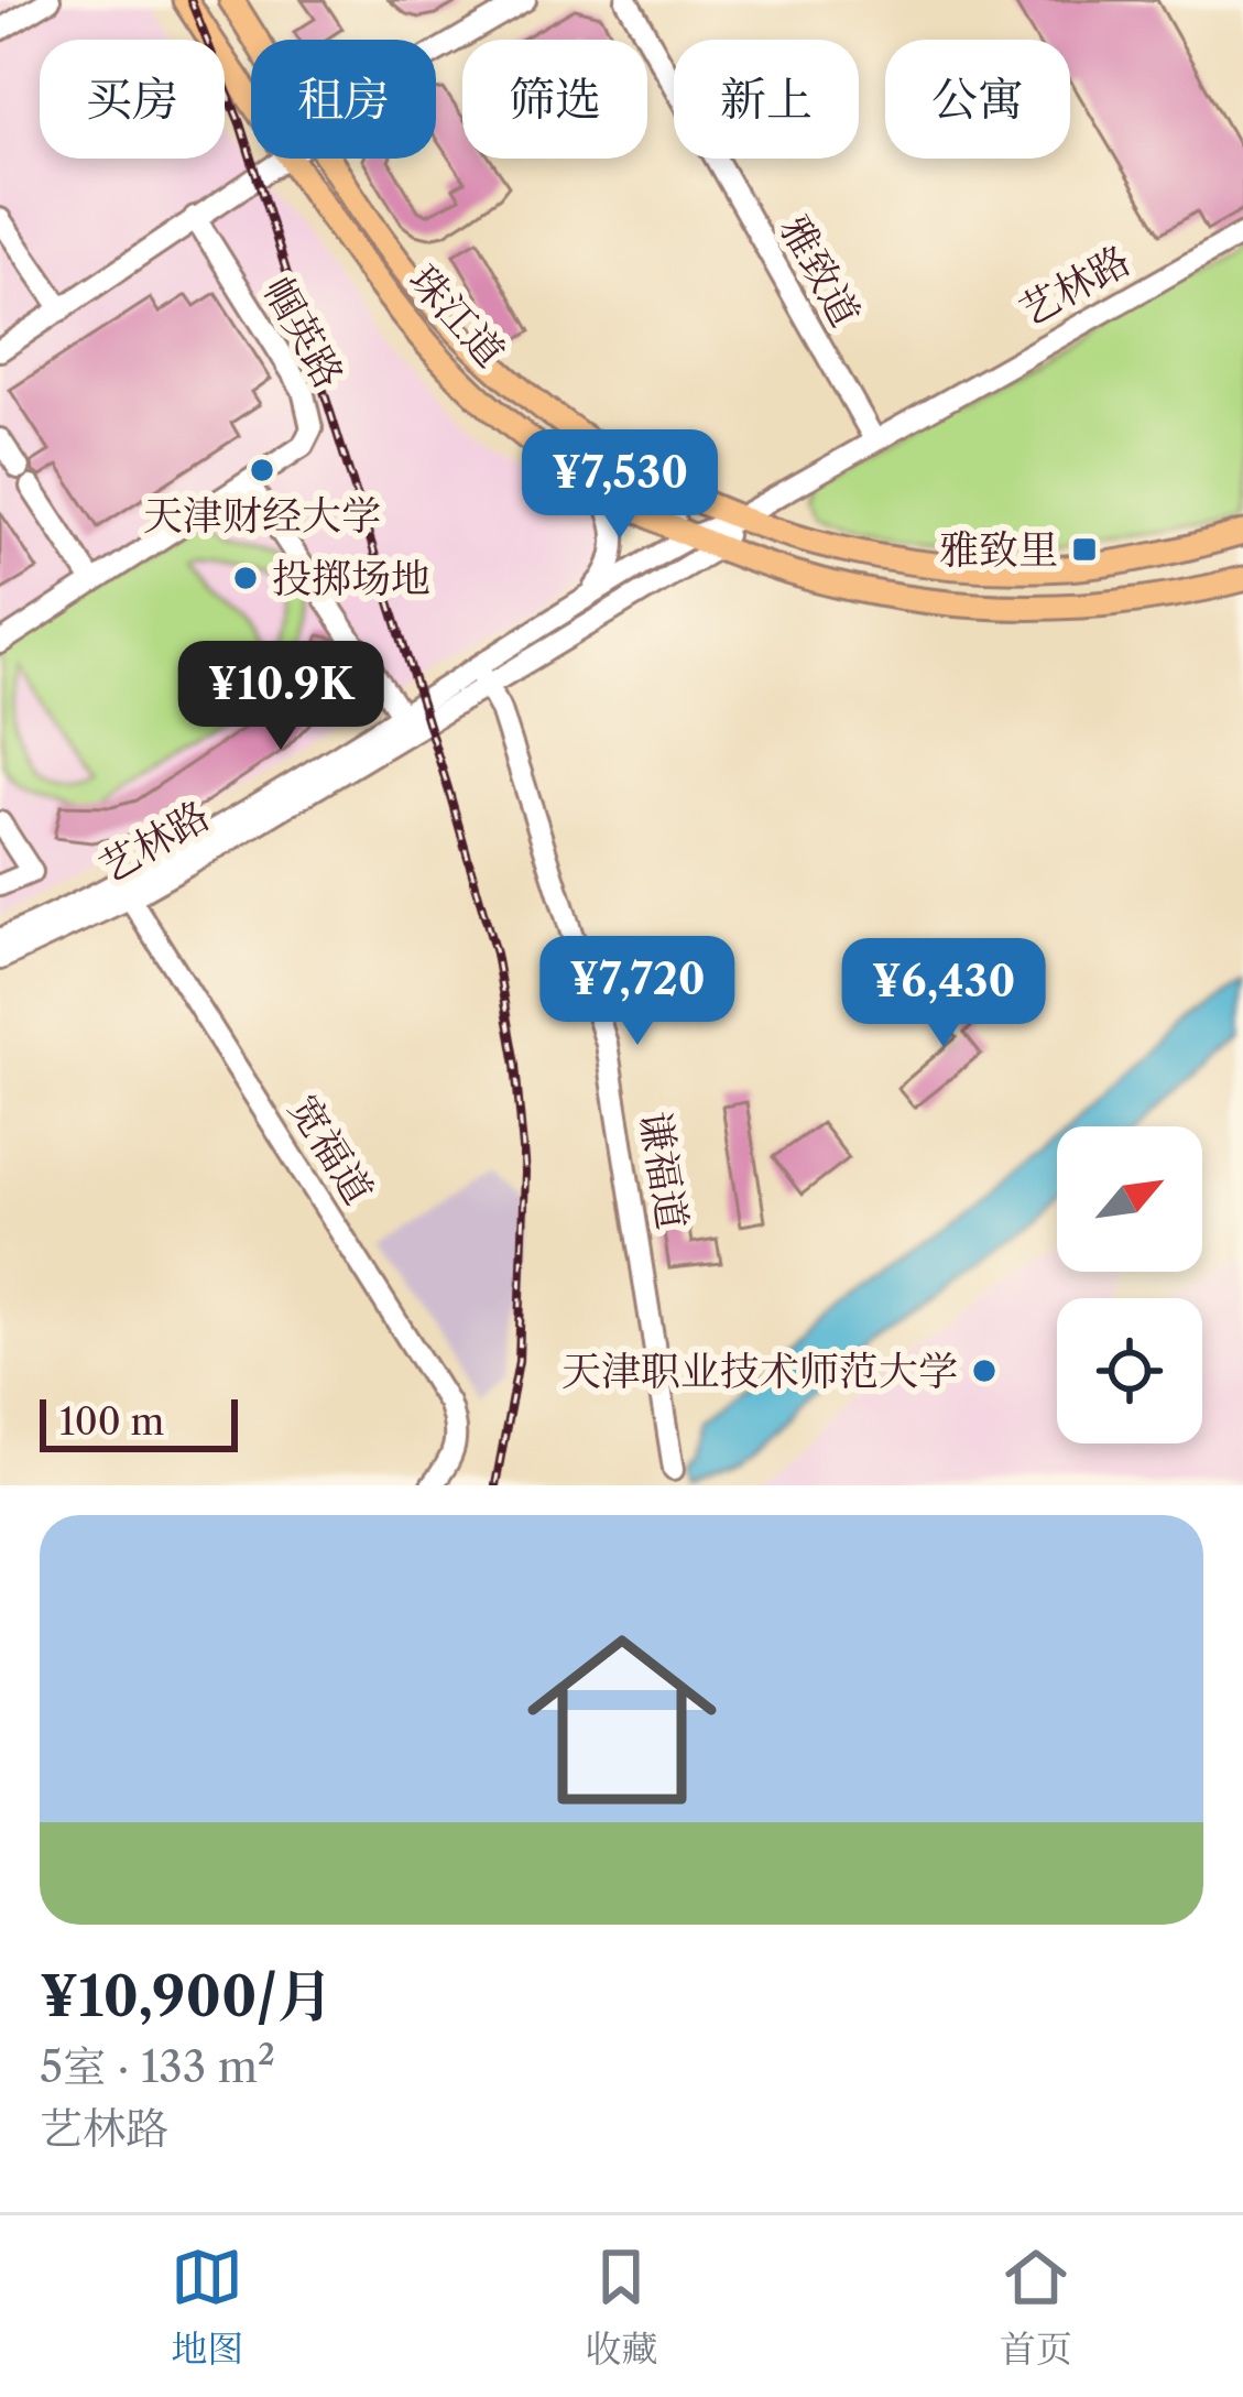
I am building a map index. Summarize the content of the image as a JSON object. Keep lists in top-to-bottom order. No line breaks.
{"streets":{"main road":["珠江道"],"street":["雅致道","艺林路","帼英路","宽福道","谦福道"]},"crossings":[["雅致道","艺林路"],["艺林路","珠江道"],["艺林路","宽福道"],["艺林路","谦福道"]],"places":{"other":["天津财经大学","投掷场地","天津职业技术师范大学"],"transit":["雅致里"]},"scale_bar":"100 m","north":"top right","page":{"chip":["买房","租房","筛选","新上","公寓"],"price":["¥7,530","¥10.9K","¥7,720","¥6,430"],"scale":"100 m","list":[{"name":"¥10,900/月","note":"5室 · 133 m² · 艺林路"}],"tabs":["地图","收藏","首页"]}}
